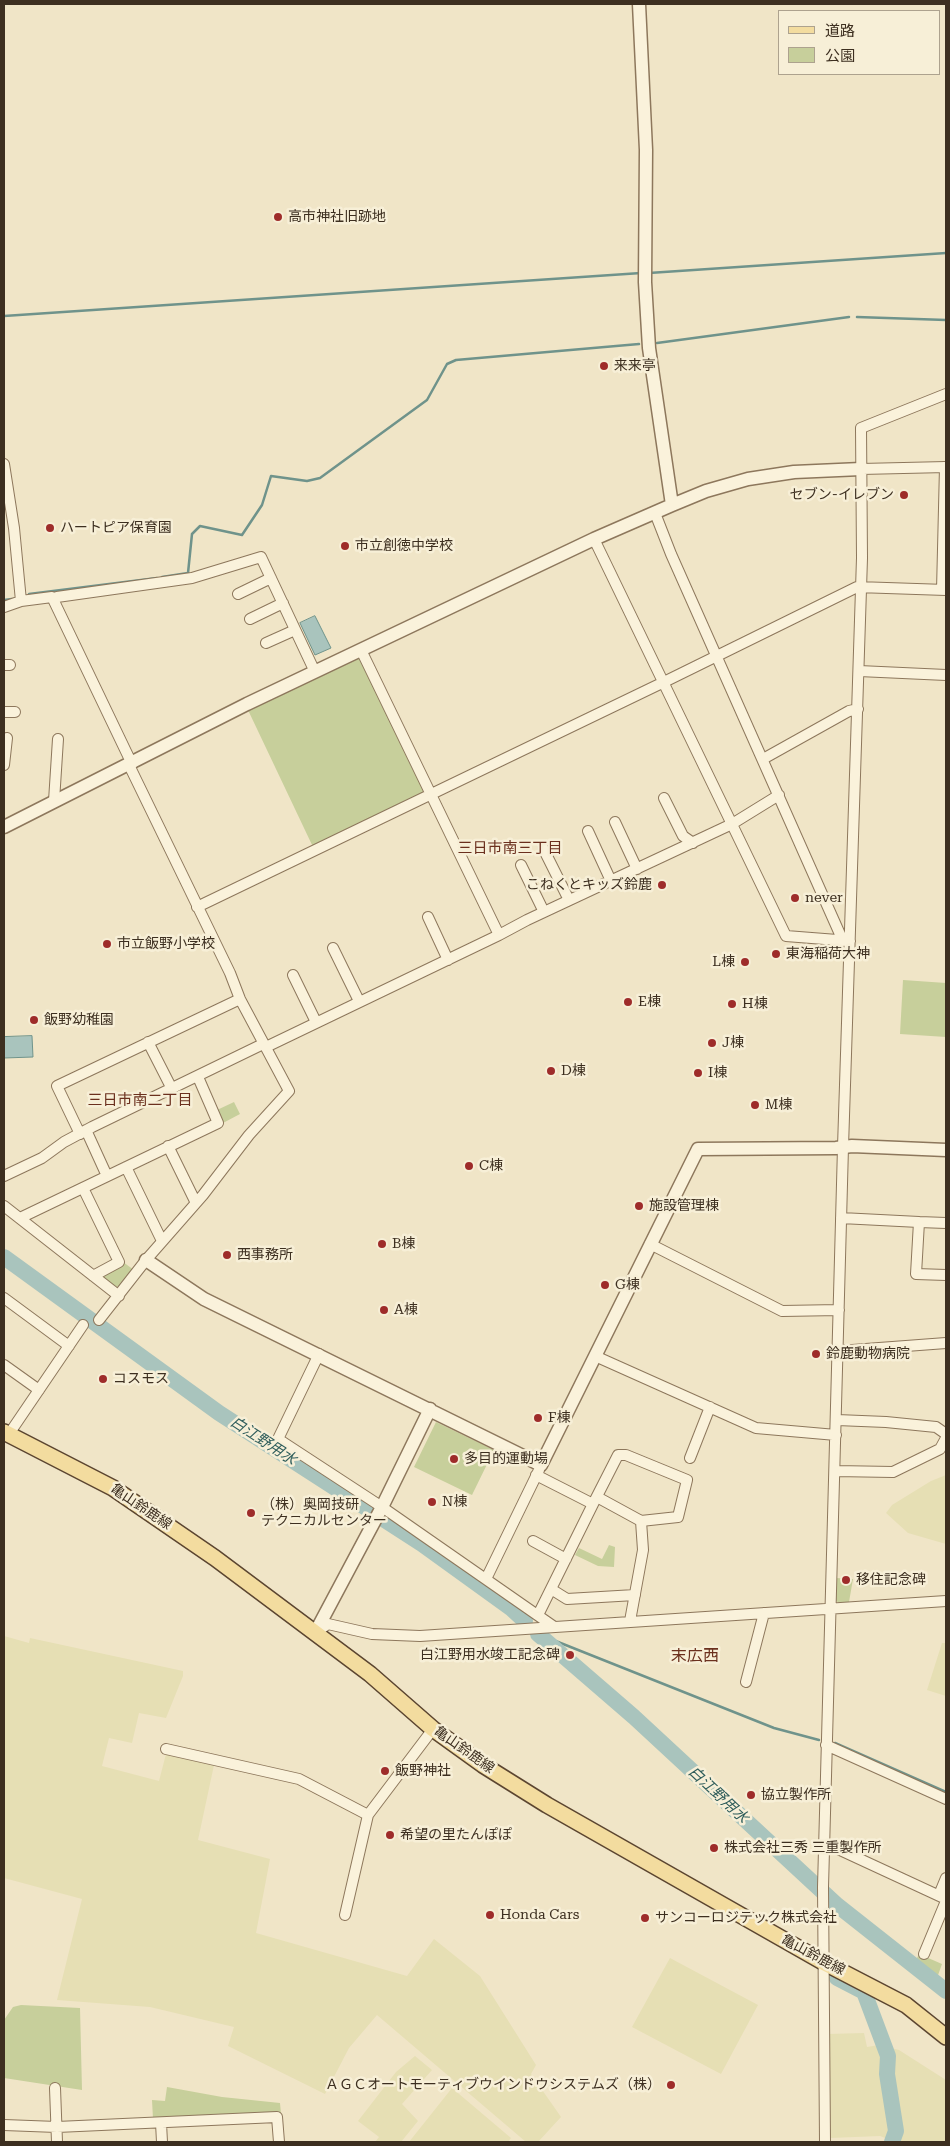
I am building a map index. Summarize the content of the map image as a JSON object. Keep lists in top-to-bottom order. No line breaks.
{"streets":{"main road":["亀山鈴鹿線"]},"districts":["三日市南三丁目","三日市南二丁目","末広西"],"water":["白江野用水"],"places":["高市神社旧跡地","来来亭","セブン-イレブン","ハートピア保育園","市立創徳中学校","こねくとキッズ鈴鹿","never","市立飯野小学校","東海稲荷大神","L棟","E棟","H棟","飯野幼稚園","J棟","D棟","I棟","M棟","C棟","施設管理棟","B棟","西事務所","G棟","A棟","鈴鹿動物病院","コスモス","F棟","多目的運動場","N棟","（株）奥岡技研 テクニカルセンター","移住記念碑","白江野用水竣工記念碑","飯野神社","協立製作所","希望の里たんぽぽ","株式会社三秀 三重製作所","Honda Cars","サンコーロジテック株式会社","ＡＧＣオートモーティブウインドウシステムズ（株）"],"legend":["道路","公園"]}
